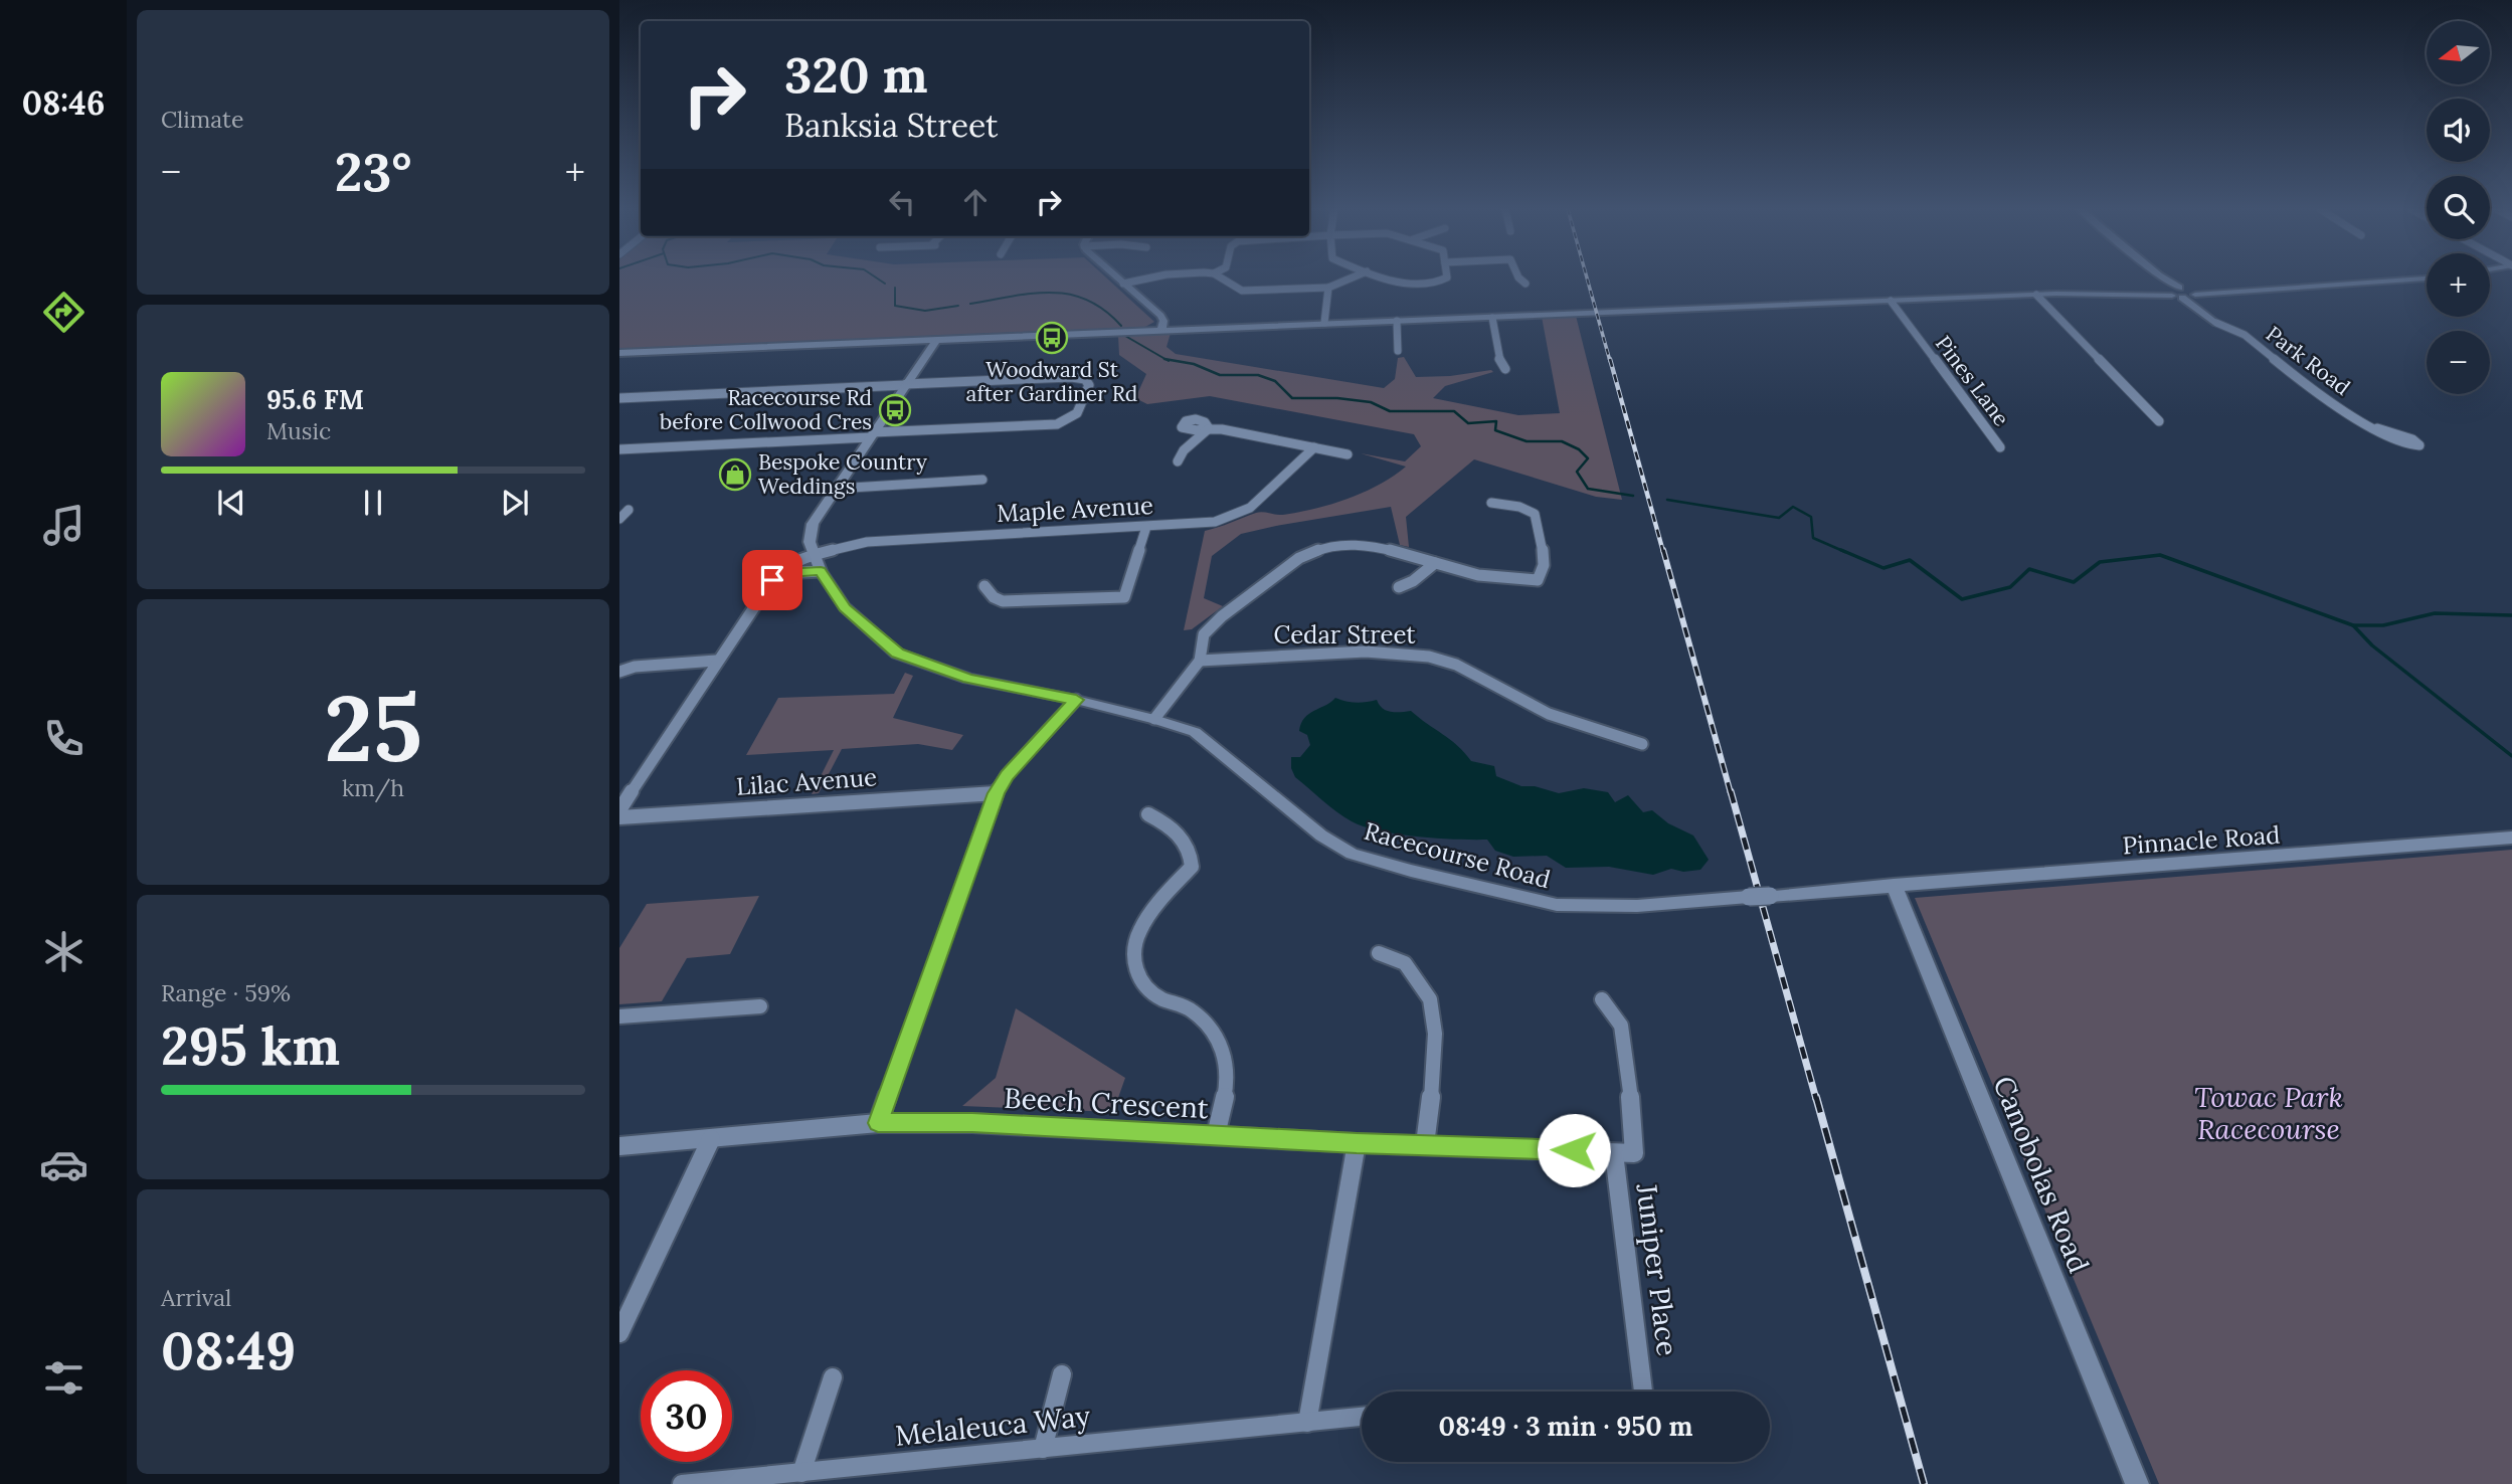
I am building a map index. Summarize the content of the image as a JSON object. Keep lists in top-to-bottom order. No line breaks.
{"streets":{"street":["Park Road","Pines Lane","Maple Avenue","Cedar Street","Lilac Avenue","Pinnacle Road","Racecourse Road","Beech Crescent","Canobolas Road","Juniper Place","Melaleuca Way"]},"crossings":[["Maple Avenue","Racecourse Road"],["Pinnacle Road","Racecourse Road"],["Pinnacle Road","Canobolas Road"],["Racecourse Road","Canobolas Road"],["Beech Crescent","Juniper Place"]],"parks":["Towac Park Racecourse"],"places":{"bus stop":["Woodward St after Gardiner Rd","Racecourse Rd before Collwood Cres"],"shop":["Bespoke Country Weddings"]},"north":"left","page":{"tabs":"08:46","tile":["Climate",["25","km/h"],["Range · 59%","295 km"],["Arrival","08:49"]],"map_buttons":["+","−"],"turn":["320 m","Banksia Street"],"heat":["−","23°","+"],"song":["95.6 FM","Music"],"limit":"30","trip":"08:49 · 3 min · 950 m"}}
